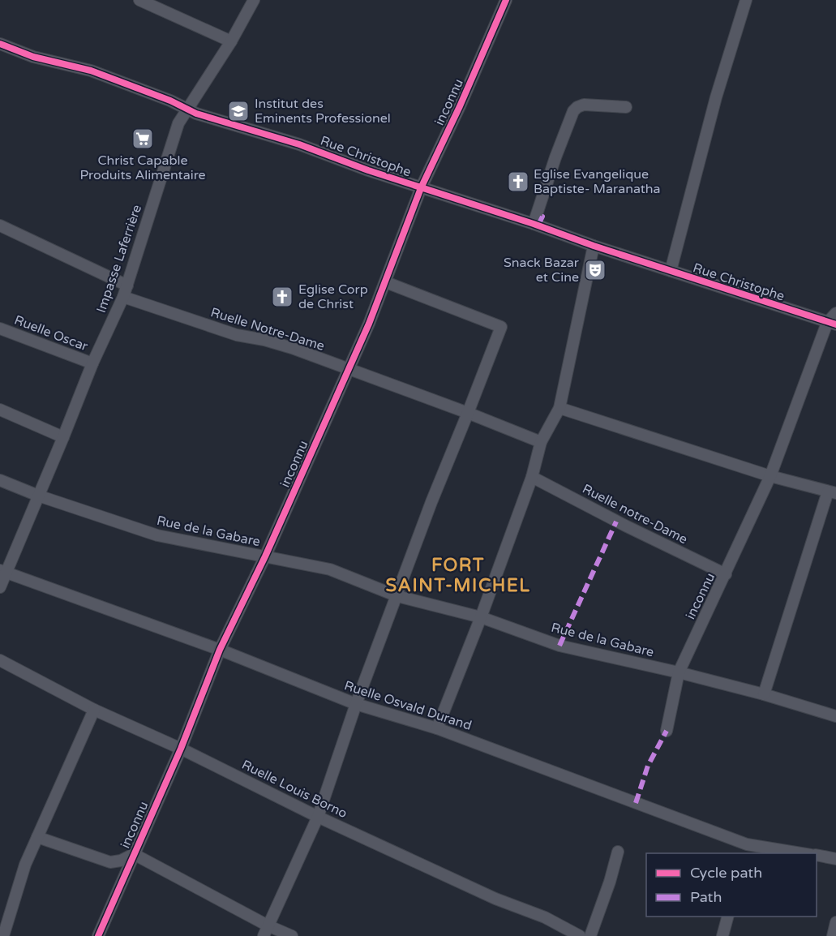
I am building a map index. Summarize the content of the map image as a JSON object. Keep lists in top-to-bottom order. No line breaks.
{"streets":{"street":["inconnu","Rue Christophe","Impasse Laferrière","Ruelle Notre-Dame","Ruelle Oscar","Ruelle notre-Dame","Rue de la Gabare","Ruelle Osvald Durand","Ruelle Louis Borno"]},"crossings":[["inconnu","Rue Christophe"],["inconnu","Ruelle Notre-Dame"],["inconnu","Ruelle notre-Dame"],["inconnu","Rue de la Gabare"],["inconnu","Ruelle Osvald Durand"],["inconnu","Ruelle Louis Borno"],["Rue Christophe","Impasse Laferrière"],["Impasse Laferrière","Ruelle Notre-Dame"],["Impasse Laferrière","Ruelle Oscar"],["Impasse Laferrière","Rue de la Gabare"],["Impasse Laferrière","Ruelle Osvald Durand"]],"districts":["FORT SAINT-MICHEL"],"places":{"school or university":["Institut des Eminents Professionel"],"supermarket":["Christ Capable Produits Alimentaire"],"church":["Eglise Evangelique Baptiste- Maranatha","Eglise Corp de Christ"],"theatre":["Snack Bazar et Cine"]},"legend":["Cycle path","Path"]}
